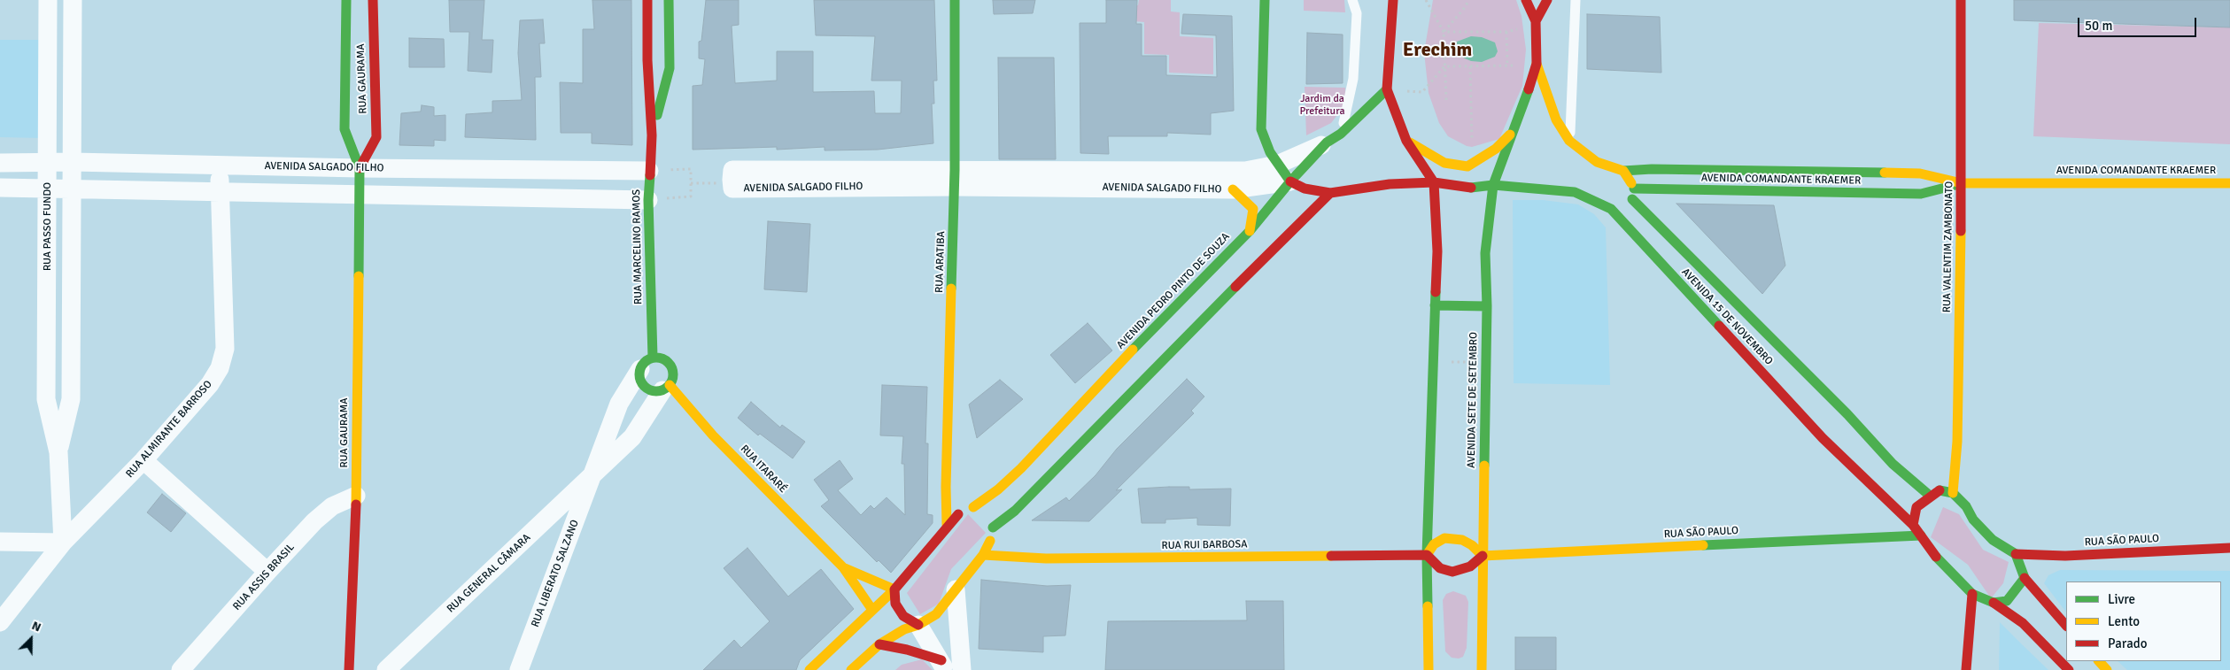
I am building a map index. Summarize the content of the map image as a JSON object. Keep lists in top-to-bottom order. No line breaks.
{"streets":{"main road":["RUA GAURAMA","AVENIDA SALGADO FILHO","AVENIDA COMANDANTE KRAEMER","RUA MARCELINO RAMOS","RUA VALENTIM ZAMBONATO","RUA ARATIBA","AVENIDA PEDRO PINTO DE SOUZA","AVENIDA 15 DE NOVEMBRO","AVENIDA SETE DE SETEMBRO","RUA ITARARÉ","RUA SÃO PAULO","RUA RUI BARBOSA"],"street":["RUA PASSO FUNDO","RUA ALMIRANTE BARROSO","RUA GENERAL CÂMARA","RUA LIBERATO SALZANO","RUA ASSIS BRASIL"]},"crossings":[["RUA GAURAMA","AVENIDA SALGADO FILHO"],["RUA GAURAMA","RUA ASSIS BRASIL"],["AVENIDA SALGADO FILHO","RUA PASSO FUNDO"],["AVENIDA SALGADO FILHO","RUA MARCELINO RAMOS"],["AVENIDA SALGADO FILHO","RUA ARATIBA"],["AVENIDA SALGADO FILHO","AVENIDA PEDRO PINTO DE SOUZA"],["AVENIDA SALGADO FILHO","RUA ALMIRANTE BARROSO"],["AVENIDA COMANDANTE KRAEMER","RUA VALENTIM ZAMBONATO"],["RUA PASSO FUNDO","RUA ALMIRANTE BARROSO"],["RUA MARCELINO RAMOS","RUA ITARARÉ"],["RUA MARCELINO RAMOS","RUA GENERAL CÂMARA"],["RUA ARATIBA","AVENIDA PEDRO PINTO DE SOUZA"],["AVENIDA PEDRO PINTO DE SOUZA","RUA ITARARÉ"],["AVENIDA 15 DE NOVEMBRO","AVENIDA SETE DE SETEMBRO"],["AVENIDA 15 DE NOVEMBRO","RUA SÃO PAULO"],["AVENIDA SETE DE SETEMBRO","RUA SÃO PAULO"],["RUA ITARARÉ","RUA GENERAL CÂMARA"],["RUA GENERAL CÂMARA","RUA LIBERATO SALZANO"]],"districts":["Erechim"],"parks":["Jardim da Prefeitura"],"legend":["Livre","Lento","Parado"],"scale_bar":"50 m","north":"top right"}
